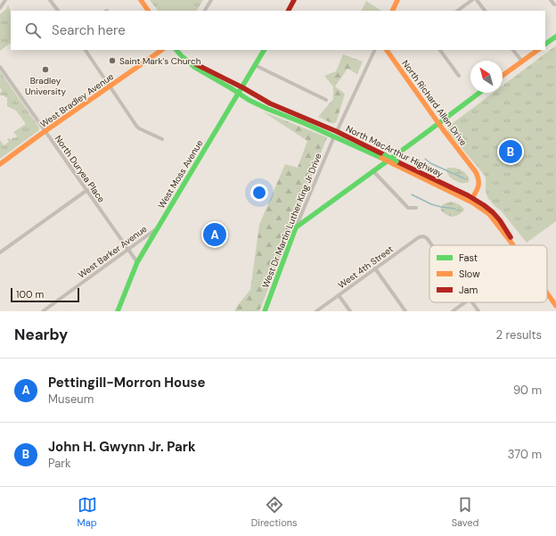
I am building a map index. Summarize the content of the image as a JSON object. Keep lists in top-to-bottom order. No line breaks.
{"streets":{"main road":["West Bradley Avenue","North Richard Allen Drive","North MacArthur Highway","West Moss Avenue","West Dr Martin Luther King Jr Drive"],"street":["North Duryea Place","West Barker Avenue","West 4th Street"]},"crossings":[["West Bradley Avenue","North Duryea Place"],["North Richard Allen Drive","North MacArthur Highway"],["North MacArthur Highway","West Moss Avenue"],["North MacArthur Highway","West Dr Martin Luther King Jr Drive"],["North Duryea Place","West Moss Avenue"],["North Duryea Place","West Barker Avenue"],["West Moss Avenue","West Barker Avenue"]],"places":["Saint Mark's Church","Bradley University"],"legend":["Fast","Slow","Jam"],"scale_bar":"100 m","north":"top left","page":{"search":"Search here","pins":["B","A"],"scale":"100 m","heading":["Nearby","2 results"],"list":[{"mark":"A","name":"Pettingill-Morron House","note":"Museum","value":"90 m"},{"mark":"B","name":"John H. Gwynn Jr. Park","note":"Park","value":"370 m"}],"nav":["Map","Directions","Saved"]}}
